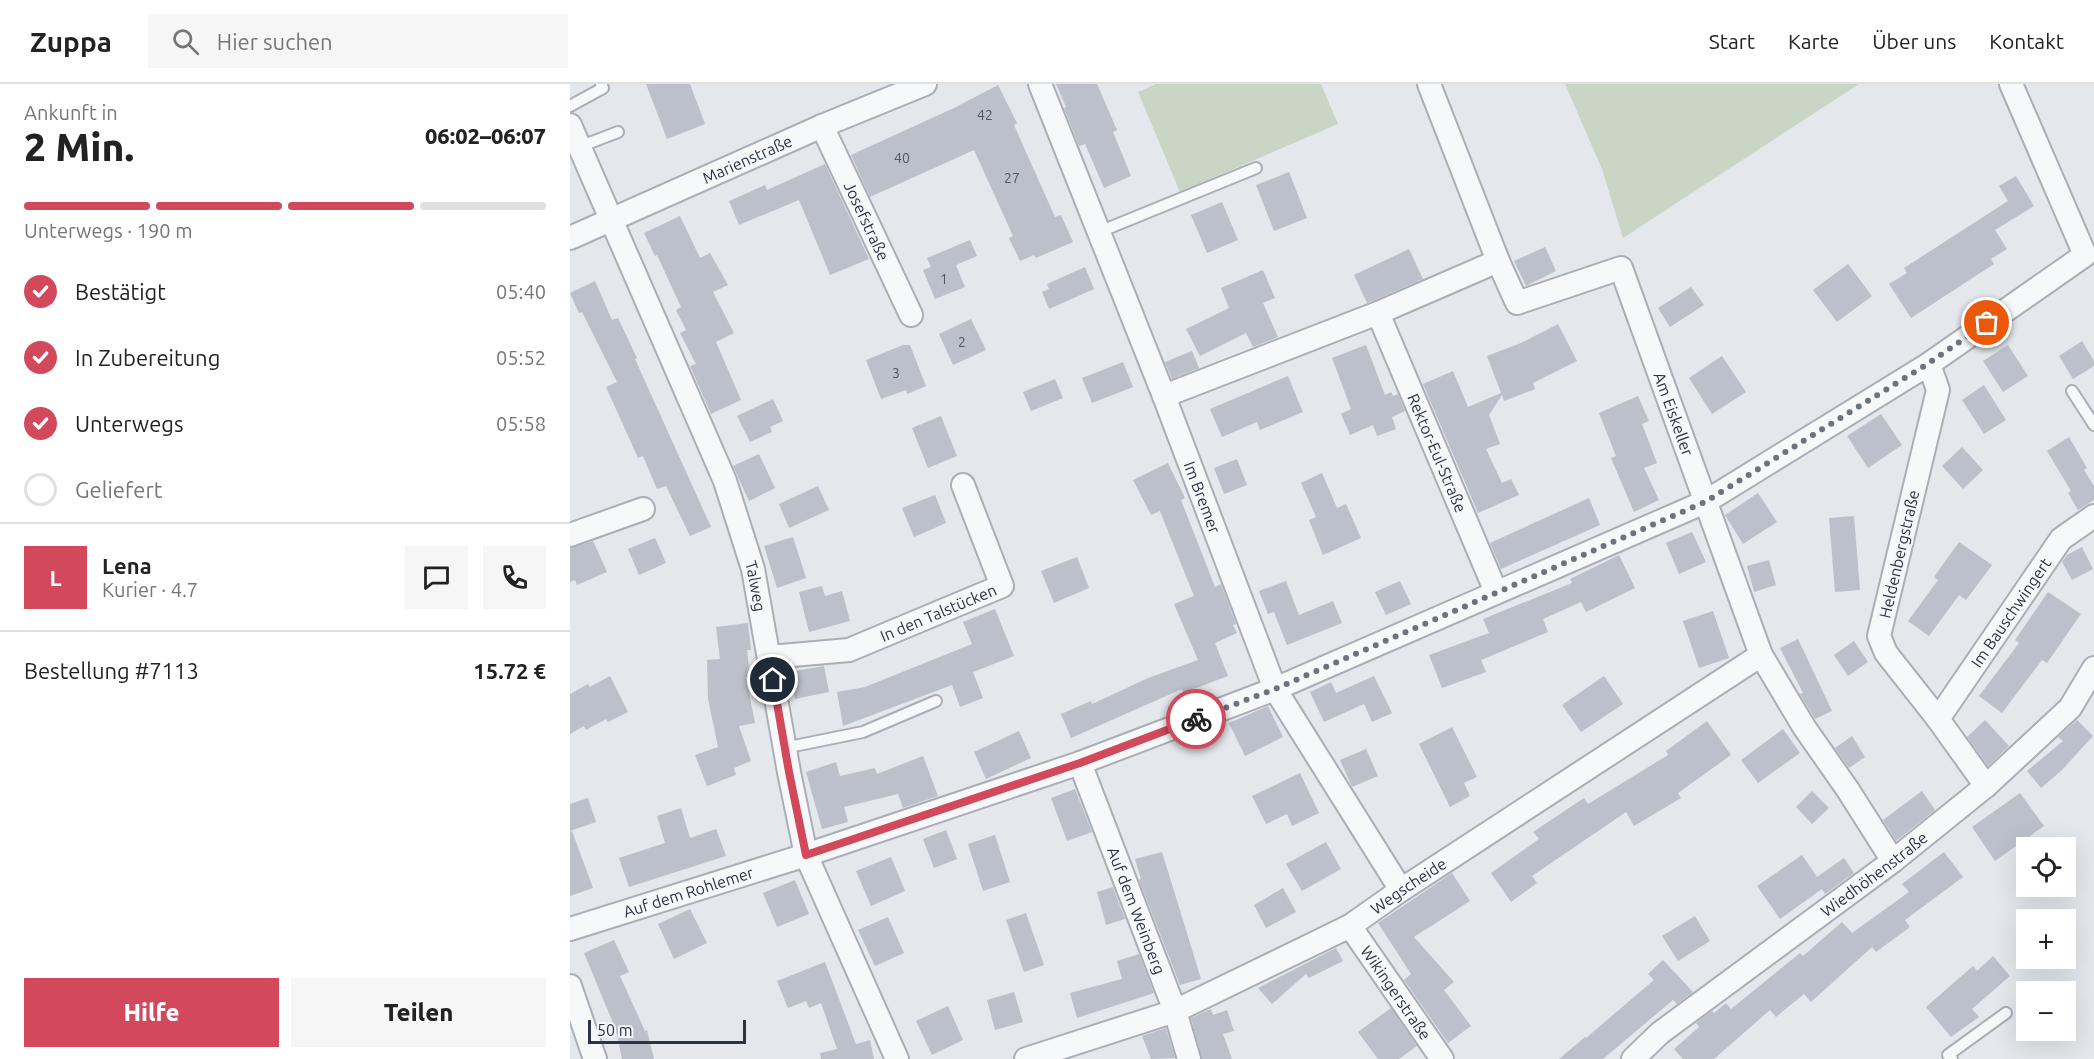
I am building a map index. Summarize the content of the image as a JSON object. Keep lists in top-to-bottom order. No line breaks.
{"streets":{"street":["Marienstraße","Josefstraße","Am Eiskeller","Rektor-Eul-Straße","Im Bremer","Heldenbergstraße","Talweg","In den Talstücken","Im Bauschwingert","Wiedhöhenstraße","Wegscheide","Auf dem Rohlemer","Auf dem Weinberg","Wikingerstraße"]},"crossings":[["Marienstraße","Josefstraße"],["Marienstraße","Talweg"],["Am Eiskeller","Wiedhöhenstraße"],["Am Eiskeller","Wegscheide"],["Am Eiskeller","Auf dem Rohlemer"],["Rektor-Eul-Straße","Auf dem Rohlemer"],["Im Bremer","Wegscheide"],["Im Bremer","Auf dem Rohlemer"],["Heldenbergstraße","Im Bauschwingert"],["Heldenbergstraße","Wiedhöhenstraße"],["Heldenbergstraße","Auf dem Rohlemer"],["Talweg","In den Talstücken"],["Talweg","Auf dem Rohlemer"],["Wegscheide","Auf dem Weinberg"],["Wegscheide","Wikingerstraße"],["Auf dem Rohlemer","Auf dem Weinberg"]],"house_numbers":["42","40","27","1","2","3"],"scale_bar":"50 m","page":{"header":"Zuppa","search":"Hier suchen","nav":["Start","Karte","Über uns","Kontakt"],"heading":["2 Min.","Ankunft in","06:02–06:07"],"panel":["Lena","Kurier · 4.7","Bestellung #7113","15.72 €"],"bar":"Unterwegs · 190 m","list":[["Bestätigt","05:40"],["In Zubereitung","05:52"],["Unterwegs","05:58"],"Geliefert"],"round":"L","map_buttons":["+","−"],"buttons":["Hilfe","Teilen"],"scale":"50 m"}}
